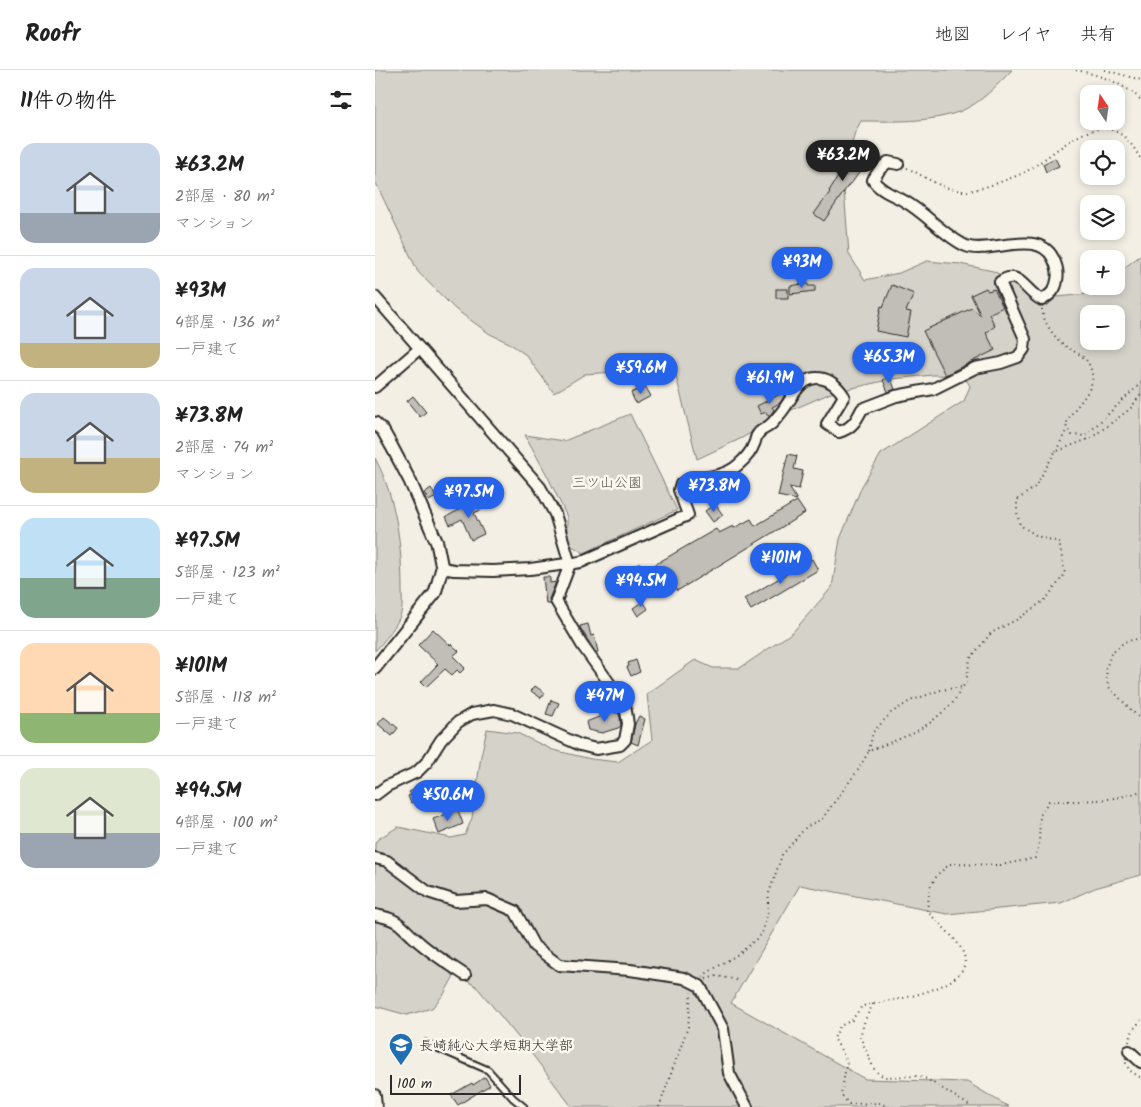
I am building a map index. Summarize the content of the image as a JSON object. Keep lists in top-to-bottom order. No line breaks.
{"parks":["三ツ山公園"],"places":{"school or university":["長崎純心大学短期大学部"]},"scale_bar":"100 m","north":"top","page":{"header":"Roofr","nav":["地図","レイヤ","共有"],"heading":"11件の物件","map_buttons":["+","−"],"list":[{"name":"¥63.2M","note":"2部屋 · 80 m² · マンション"},{"name":"¥93M","note":"4部屋 · 136 m² · 一戸建て"},{"name":"¥73.8M","note":"2部屋 · 74 m² · マンション"},{"name":"¥97.5M","note":"5部屋 · 123 m² · 一戸建て"},{"name":"¥101M","note":"5部屋 · 118 m² · 一戸建て"},{"name":"¥94.5M","note":"4部屋 · 100 m² · 一戸建て"}],"price":["¥63.2M","¥93M","¥65.3M","¥59.6M","¥61.9M","¥73.8M","¥97.5M","¥101M","¥94.5M","¥47M","¥50.6M"],"scale":"100 m"}}
